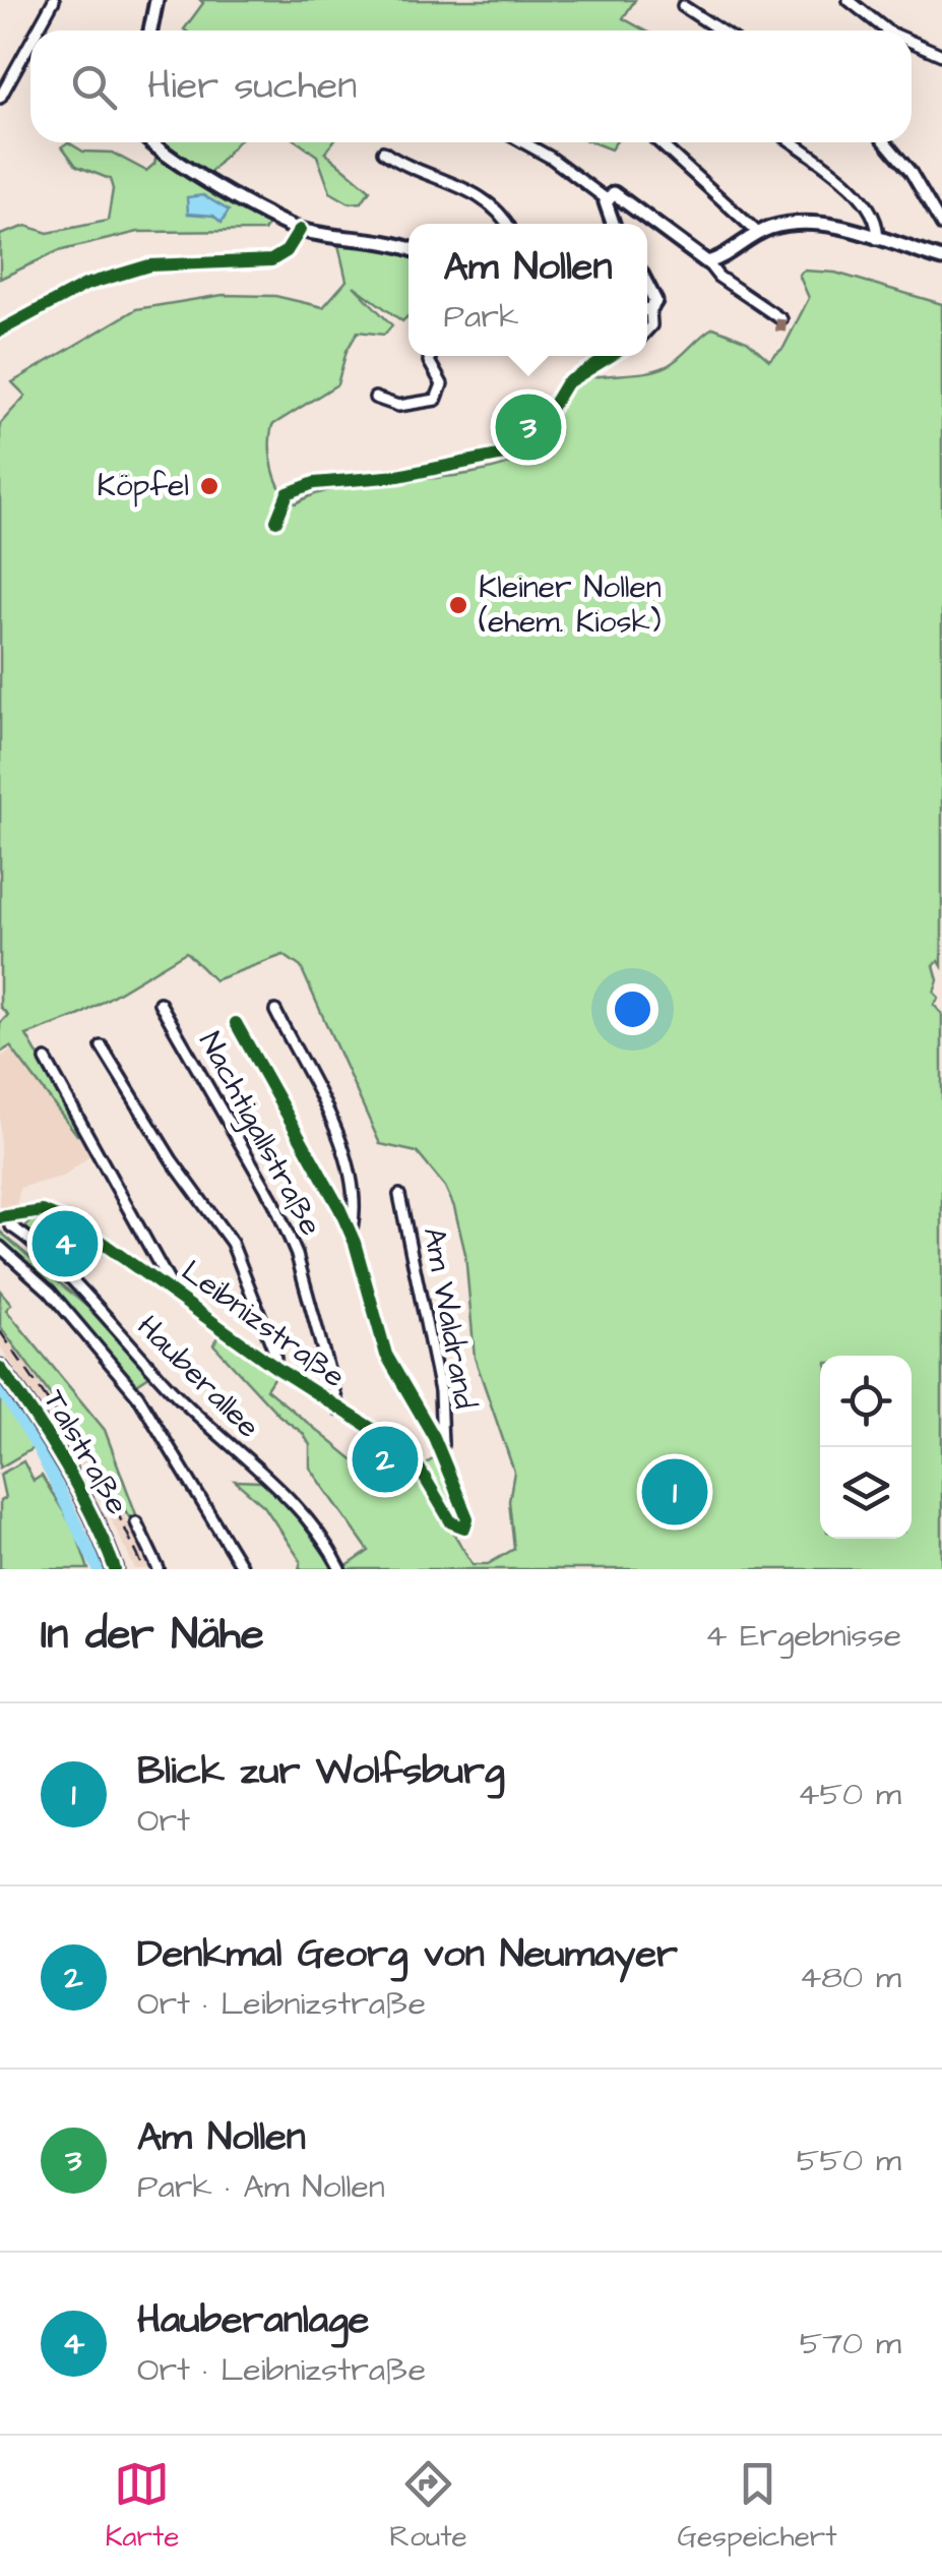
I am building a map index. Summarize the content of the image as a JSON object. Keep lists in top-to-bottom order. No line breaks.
{"streets":{"main road":["Talstraße"],"street":["Nachtigallstraße","Am Waldrand","Leibnizstraße","Hauberallee"]},"crossings":[["Nachtigallstraße","Leibnizstraße"],["Am Waldrand","Leibnizstraße"],["Leibnizstraße","Hauberallee"]],"places":["Köpfel","Kleiner Nollen (ehem. Kiosk)"],"page":{"search":"Hier suchen","popup":["Am Nollen","Park"],"pins":["3","4","2","1"],"heading":["In der Nähe","4 Ergebnisse"],"list":[{"mark":"1","name":"Blick zur Wolfsburg","note":"Ort","value":"450 m"},{"mark":"2","name":"Denkmal Georg von Neumayer","note":"Ort · Leibnizstraße","value":"480 m"},{"mark":"3","name":"Am Nollen","note":"Park · Am Nollen","value":"550 m"},{"mark":"4","name":"Hauberanlage","note":"Ort · Leibnizstraße","value":"570 m"}],"nav":["Karte","Route","Gespeichert"]}}
